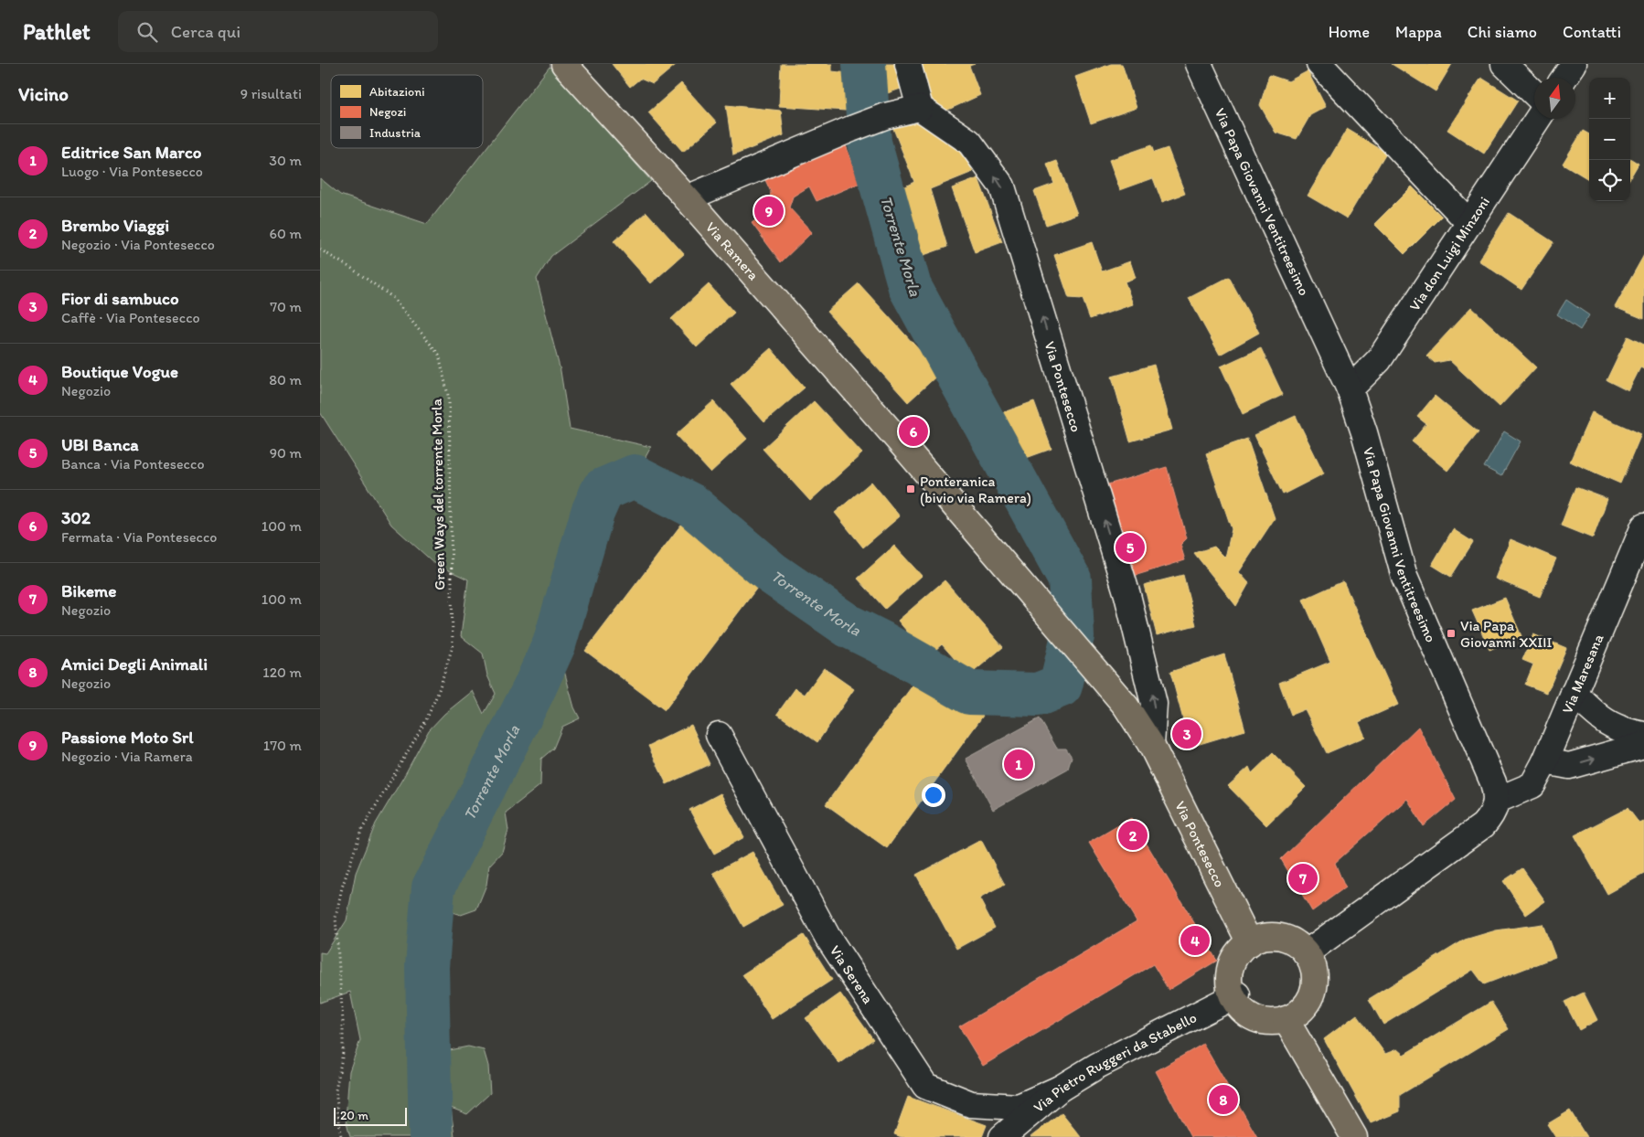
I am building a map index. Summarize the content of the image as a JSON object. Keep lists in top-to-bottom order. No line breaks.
{"streets":{"main road":["Via Ramera","Via Pontesecco"],"street":["Via Papa Giovanni Ventitreesimo","Via don Luigi Minzoni","Via Maresana","Via Serena","Via Pietro Ruggeri da Stabello"],"path":["Green Ways del torrente Morla"]},"crossings":[["Via Papa Giovanni Ventitreesimo","Via don Luigi Minzoni"],["Via Papa Giovanni Ventitreesimo","Via Maresana"],["Via Ramera","Via Pontesecco"],["Via Pontesecco","Via Pietro Ruggeri da Stabello"],["Via Serena","Via Pietro Ruggeri da Stabello"]],"one_way":["Via Pontesecco"],"water":["Torrente Morla"],"places":{"transit":["Ponteranica (bivio via Ramera)","Via Papa Giovanni XXIII"]},"legend":["Abitazioni","Negozi","Industria"],"scale_bar":"20 m","north":"top","page":{"header":"Pathlet","search":"Cerca qui","nav":["Home","Mappa","Chi siamo","Contatti"],"heading":["Vicino","9 risultati"],"map_buttons":["+","−"],"list":[{"mark":"1","name":"Editrice San Marco","note":"Luogo · Via Pontesecco","value":"30 m"},{"mark":"2","name":"Brembo Viaggi","note":"Negozio · Via Pontesecco","value":"60 m"},{"mark":"3","name":"Fior di sambuco","note":"Caffè · Via Pontesecco","value":"70 m"},{"mark":"4","name":"Boutique Vogue","note":"Negozio","value":"80 m"},{"mark":"5","name":"UBI Banca","note":"Banca · Via Pontesecco","value":"90 m"},{"mark":"6","name":"302","note":"Fermata · Via Pontesecco","value":"100 m"},{"mark":"7","name":"Bikeme","note":"Negozio","value":"100 m"},{"mark":"8","name":"Amici Degli Animali","note":"Negozio","value":"120 m"},{"mark":"9","name":"Passione Moto Srl","note":"Negozio · Via Ramera","value":"170 m"}],"pins":["9","6","5","3","1","2","7","4","8"],"scale":"20 m"}}
